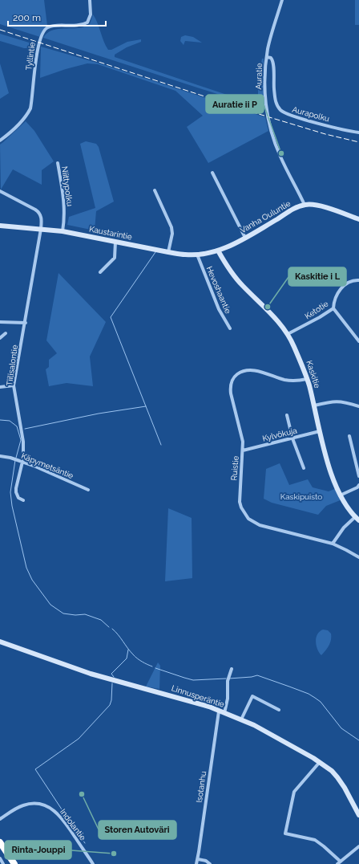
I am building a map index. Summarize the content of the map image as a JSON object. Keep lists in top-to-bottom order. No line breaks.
{"streets":{"street":["Tyllintie","Auratie","Aurapolku","Niittypolku","Vanha Ouluntie","Kaustarintie","Hevoshaantie","Ketotie","Tiilisalontie","Kaskitie","Kylvökuja","Käpymetsäntie","Ruistie","Linnusperäntie","Isotanhu","Indolantie"]},"crossings":[["Auratie","Aurapolku"],["Auratie","Vanha Ouluntie"],["Niittypolku","Kaustarintie"],["Vanha Ouluntie","Kaustarintie"],["Vanha Ouluntie","Kaskitie"],["Kaustarintie","Hevoshaantie"],["Kaustarintie","Tiilisalontie"],["Kaustarintie","Kaskitie"],["Ketotie","Kaskitie"],["Tiilisalontie","Käpymetsäntie"],["Kaskitie","Kylvökuja"],["Kaskitie","Ruistie"],["Kylvökuja","Ruistie"],["Linnusperäntie","Isotanhu"]],"parks":["Kaskipuisto"],"places":["Auratie ii P","Kaskitie i L","Storen Autoväri","Rinta-Jouppi"],"scale_bar":"200 m"}
